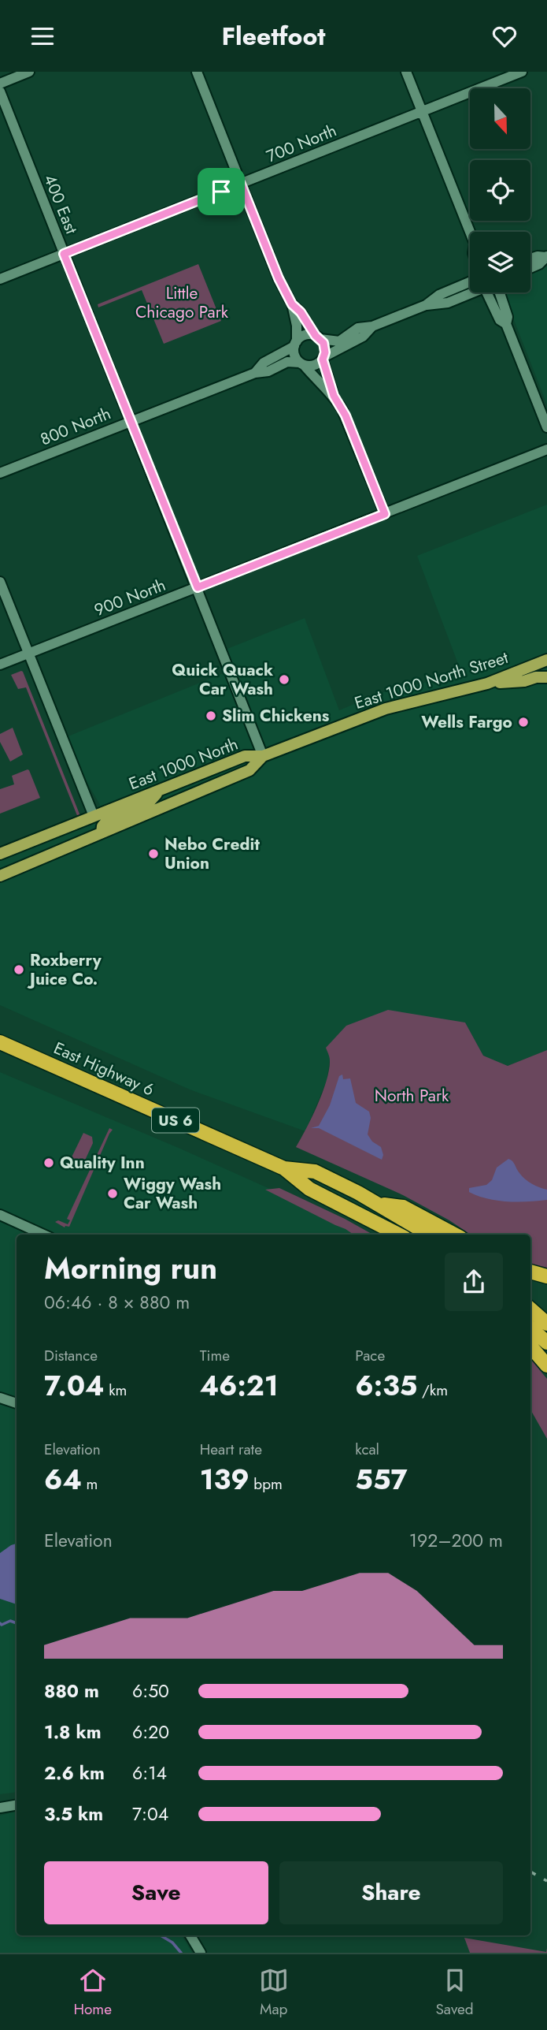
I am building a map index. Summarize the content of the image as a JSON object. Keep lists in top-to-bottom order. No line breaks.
{"streets":{"highway":["East Highway 6","US 6"],"main road":["East 1000 North Street","East 1000 North"],"street":["700 North","400 East","800 North","900 North"]},"crossings":[["700 North","400 East"],["400 East","800 North"],["400 East","900 North"],["400 East","East 1000 North Street"],["400 East","East 1000 North"],["East 1000 North Street","East 1000 North"],["East Highway 6","US 6"]],"parks":["Little Chicago Park","North Park"],"places":["Quick Quack Car Wash","Slim Chickens","Wells Fargo","Nebo Credit Union","Roxberry Juice Co.","Quality Inn","Wiggy Wash Car Wash"],"north":"bottom","page":{"header":"Fleetfoot","heading":["Morning run","06:46 · 8 × 880 m"],"stats":[["Distance","7.04 km"],["Time","46:21"],["Pace","6:35 /km"],["Elevation","64 m"],["Heart rate","139 bpm"],["kcal","557"]],"chart":["Elevation","192–200 m"],"list":[{"name":"880 m","note":"6:50"},{"name":"1.8 km","note":"6:20"},{"name":"2.6 km","note":"6:14"},{"name":"3.5 km","note":"7:04"}],"buttons":["Save","Share"],"tabs":["Home","Map","Saved"]}}
